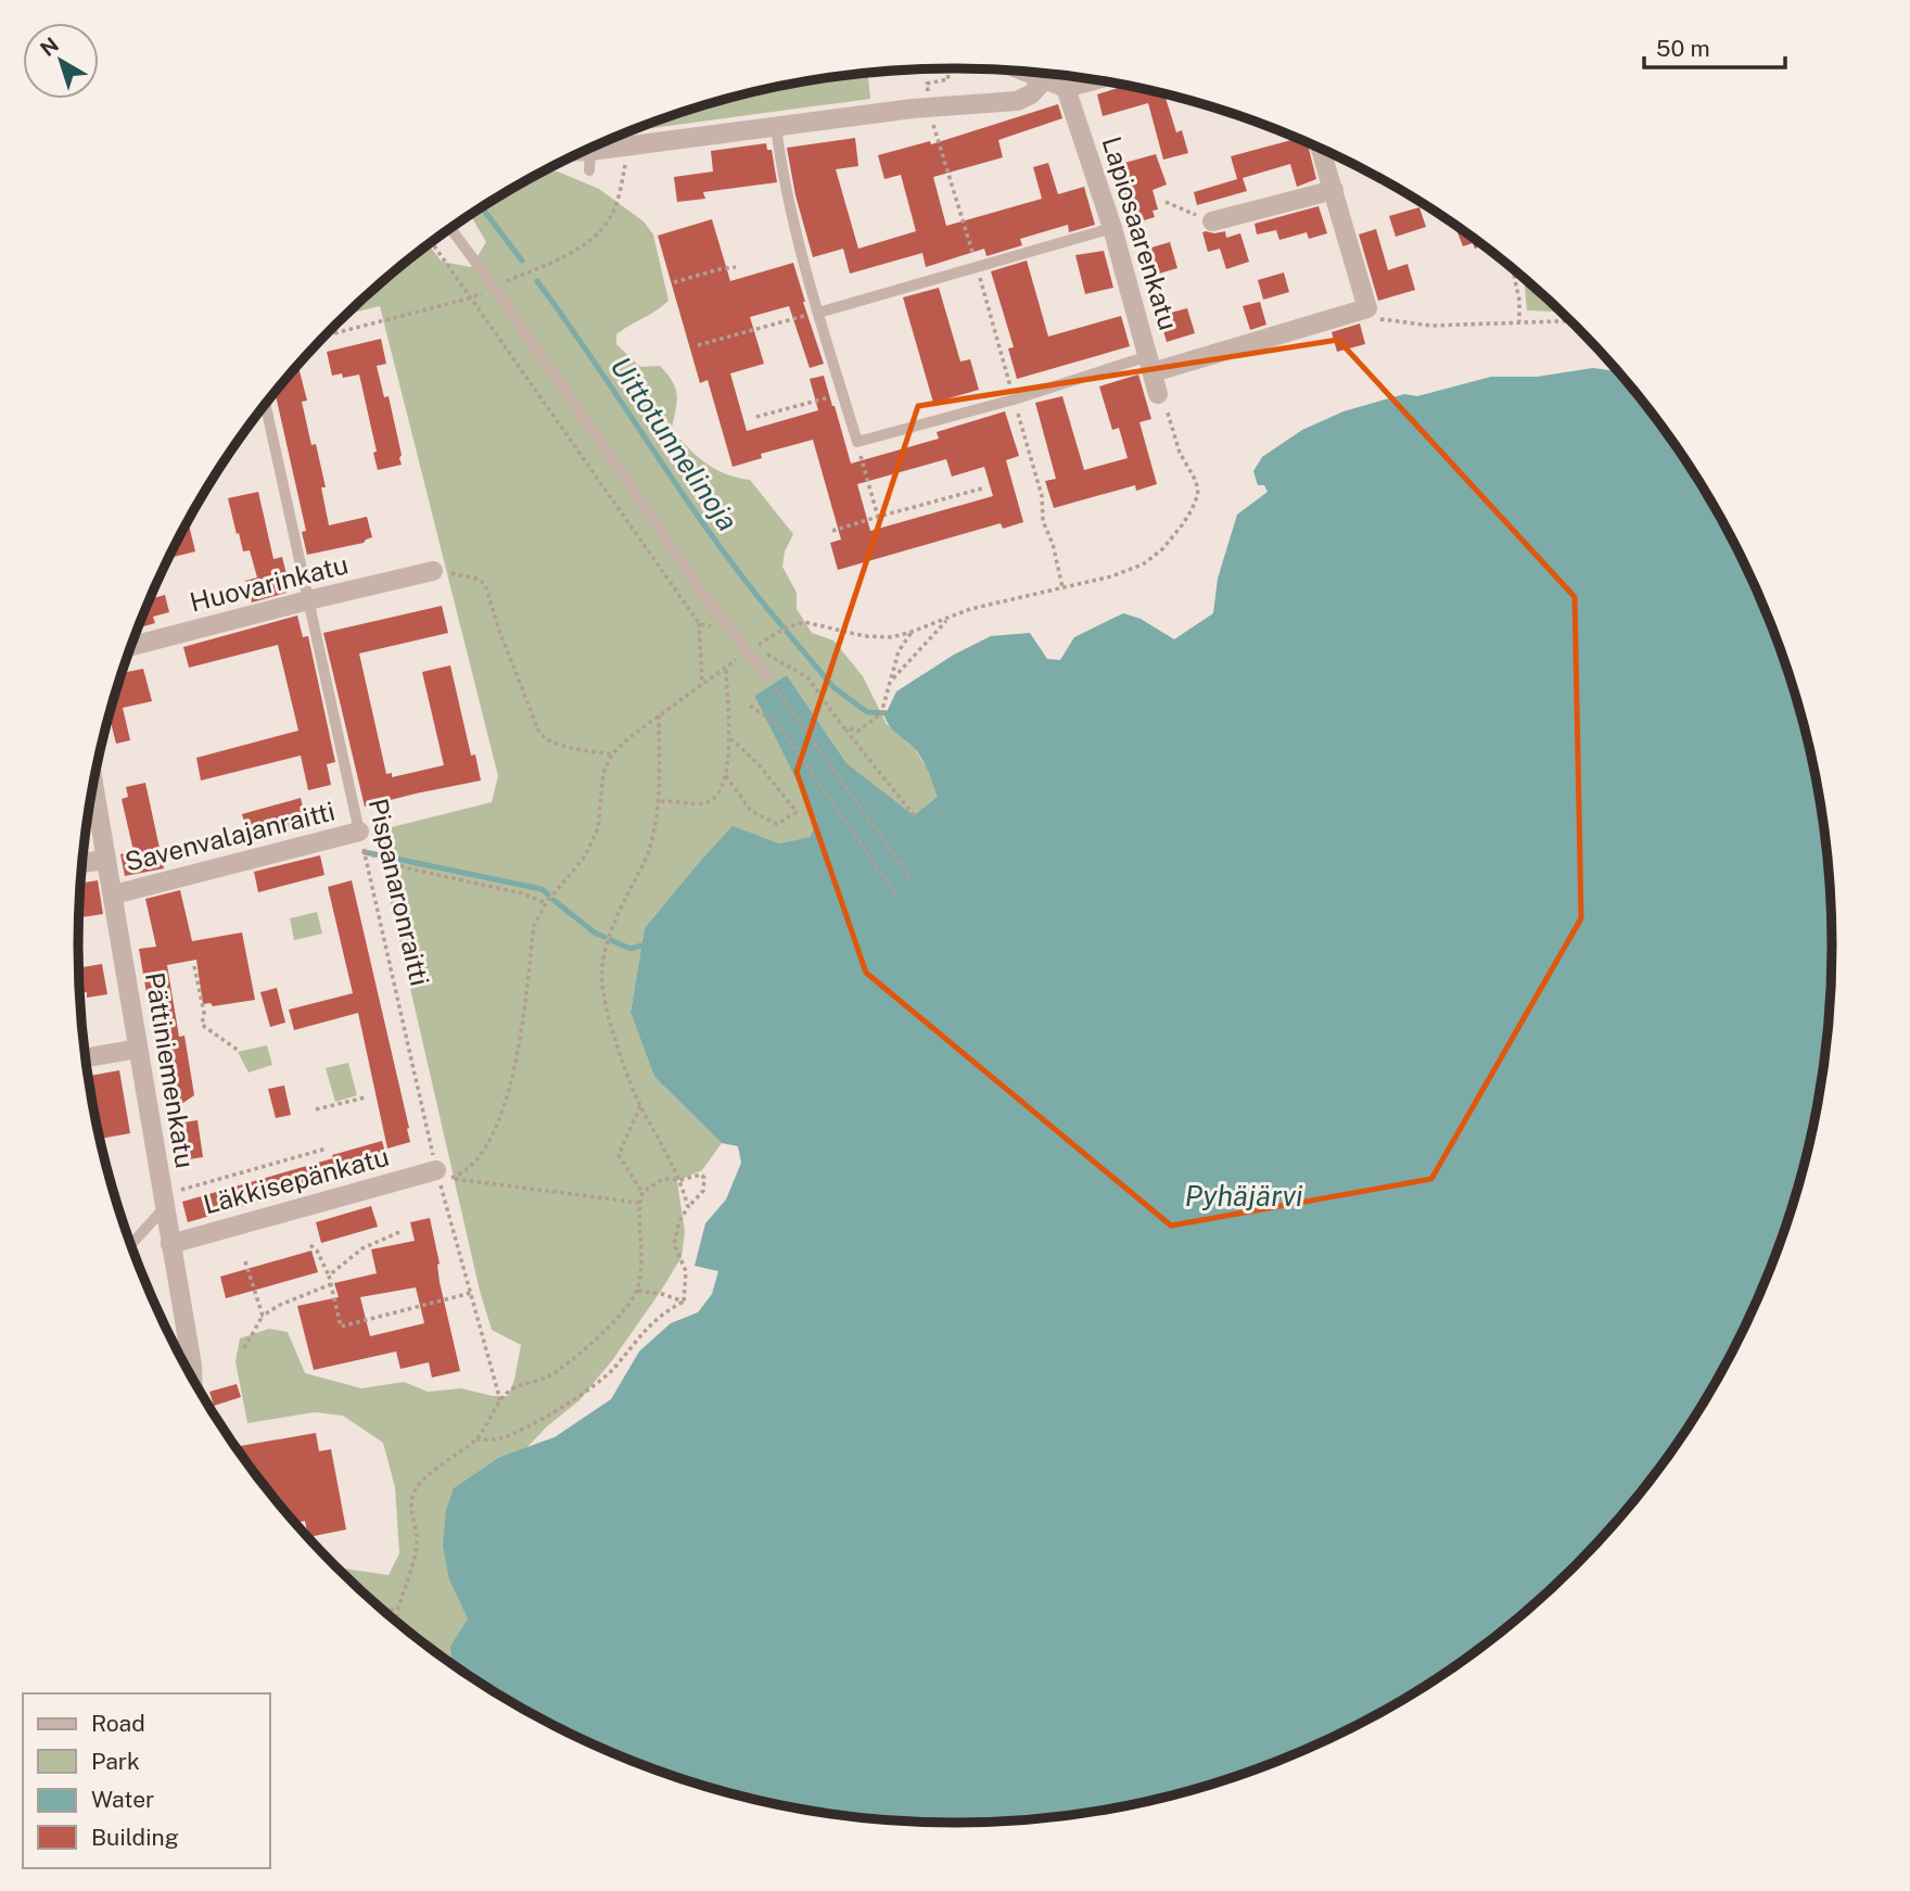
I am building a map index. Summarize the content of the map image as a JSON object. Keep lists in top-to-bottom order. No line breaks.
{"streets":{"street":["Lapiosaarenkatu","Huovarinkatu","Savenvalajanraitti","Pättiniemenkatu","Läkkisepänkatu"],"lane":["Pispanaronraitti"]},"crossings":[["Huovarinkatu","Pispanaronraitti"],["Savenvalajanraitti","Pispanaronraitti"],["Savenvalajanraitti","Pättiniemenkatu"],["Pispanaronraitti","Läkkisepänkatu"],["Pättiniemenkatu","Läkkisepänkatu"]],"water":["Uittotunnelinoja","Pyhäjärvi"],"legend":["Road","Park","Water","Building"],"scale_bar":"50 m","north":"top left"}
